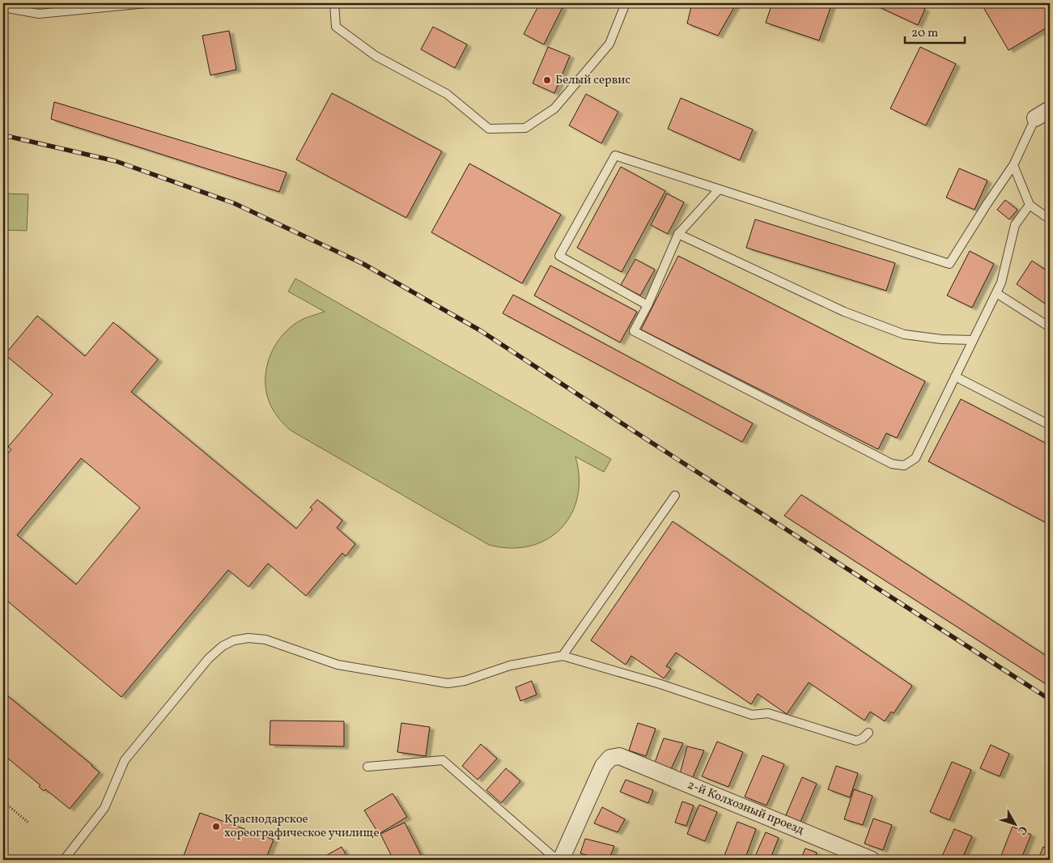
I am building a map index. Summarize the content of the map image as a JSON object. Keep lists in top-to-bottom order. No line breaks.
{"streets":{"street":["2-й Колхозный проезд"]},"places":["Белый сервис","Краснодарское хореографическое училище"],"scale_bar":"20 m","north":"bottom right"}
